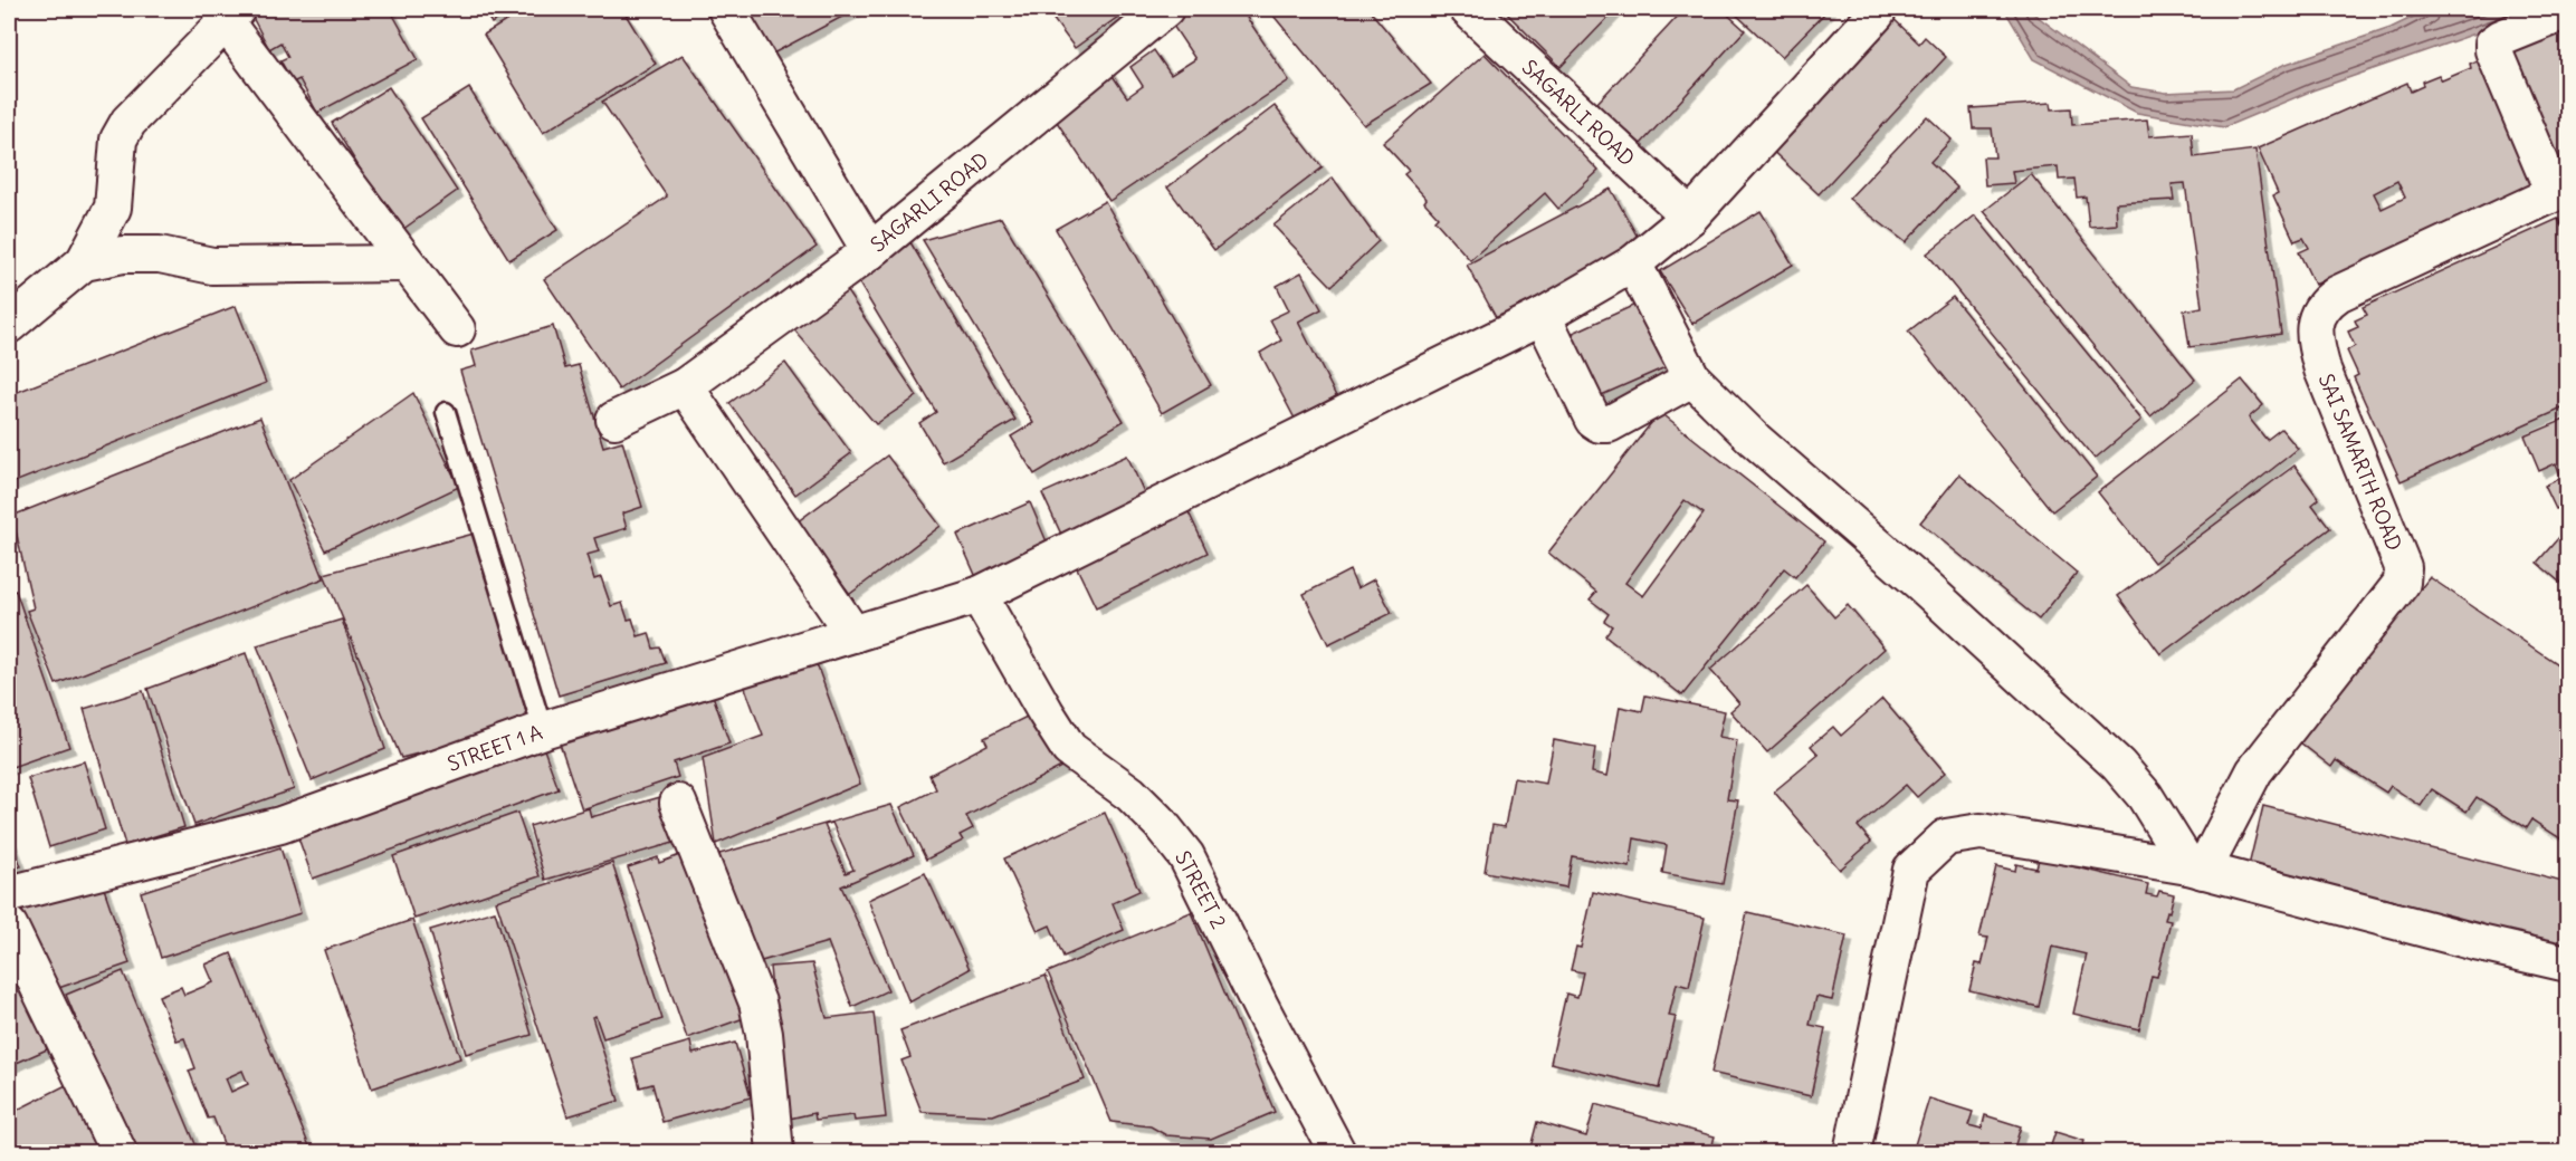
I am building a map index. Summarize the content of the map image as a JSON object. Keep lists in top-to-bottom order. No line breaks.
{"streets":{"street":["SAGARLI ROAD","SAI SAMARTH ROAD","STREET 1 A","STREET 2"]},"crossings":[["SAGARLI ROAD","STREET 1 A"],["STREET 1 A","STREET 2"]]}
